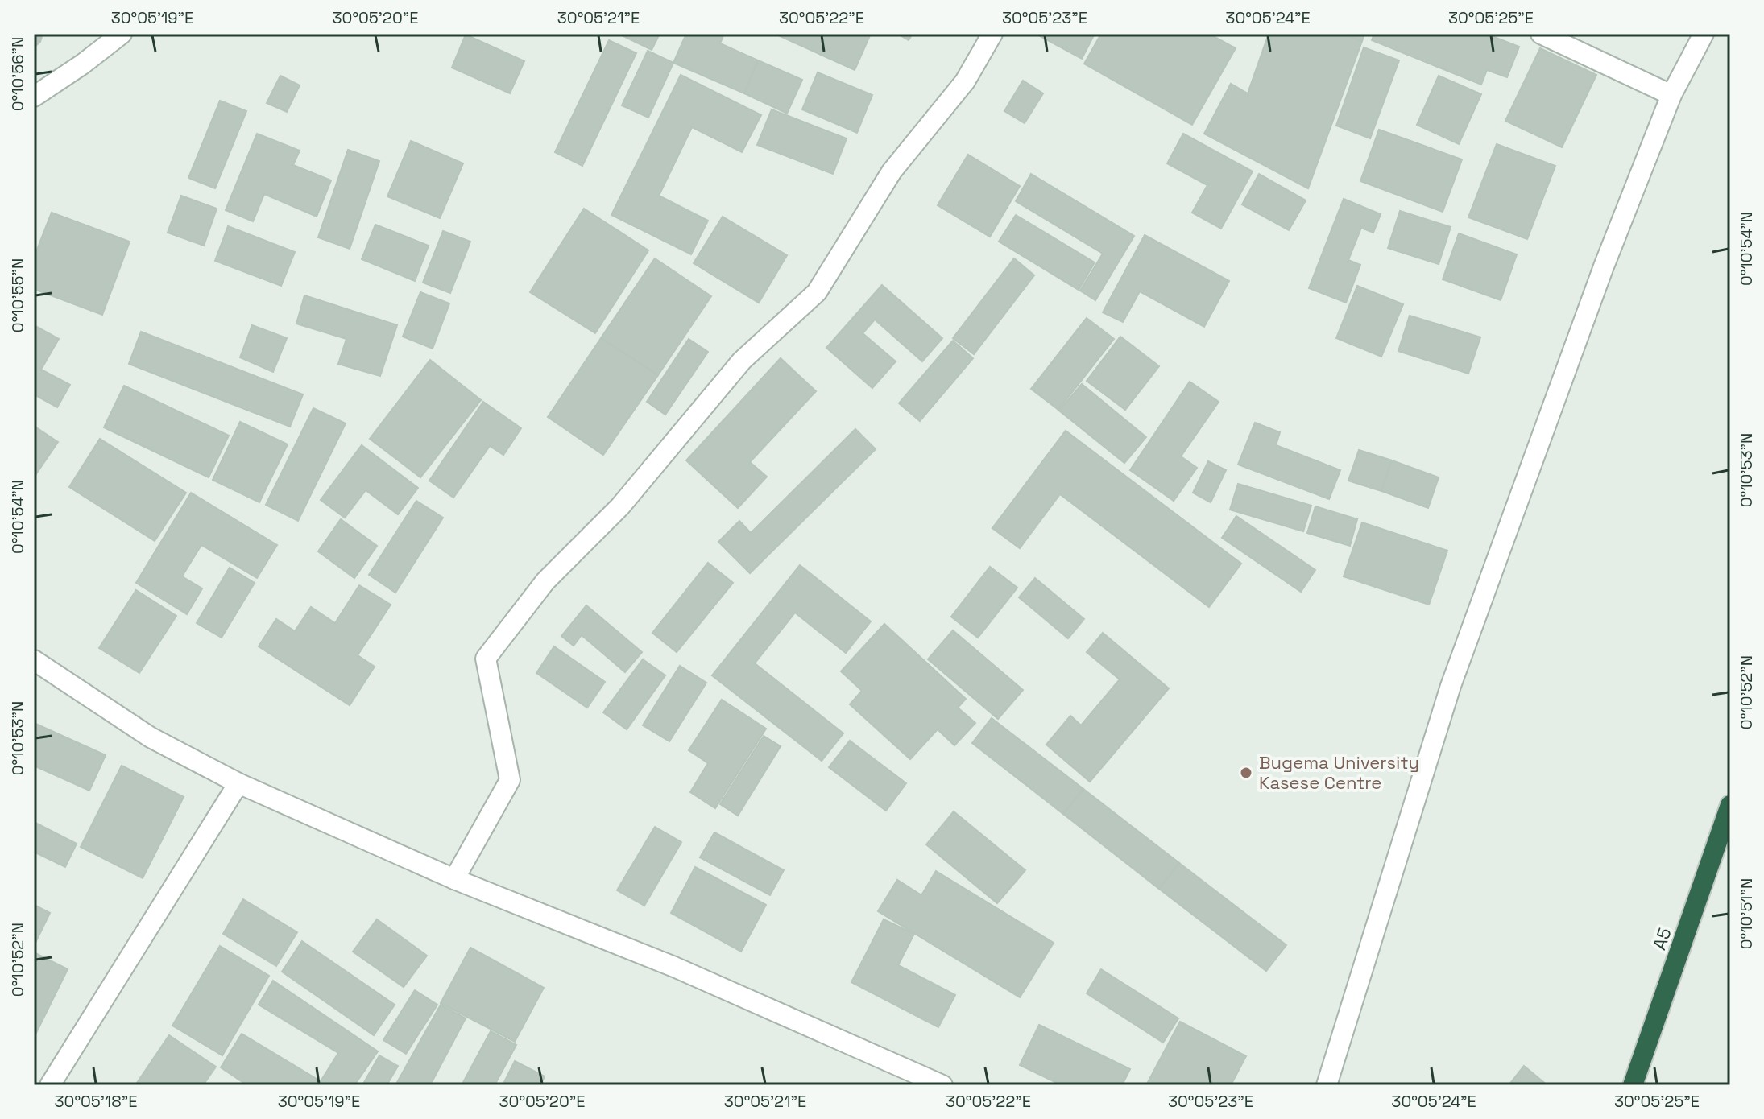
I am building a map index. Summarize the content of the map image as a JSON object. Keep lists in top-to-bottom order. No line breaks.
{"streets":{"highway":["A5"]},"places":["Bugema University Kasese Centre"],"coordinates":["30°05'19\"E","30°05'20\"E","30°05'21\"E","30°05'22\"E","30°05'23\"E","30°05'24\"E","30°05'25\"E","0°10'56\"N","0°10'54\"N","0°10'55\"N","0°10'53\"N","0°10'52\"N","0°10'51\"N","30°05'18\"E"]}
